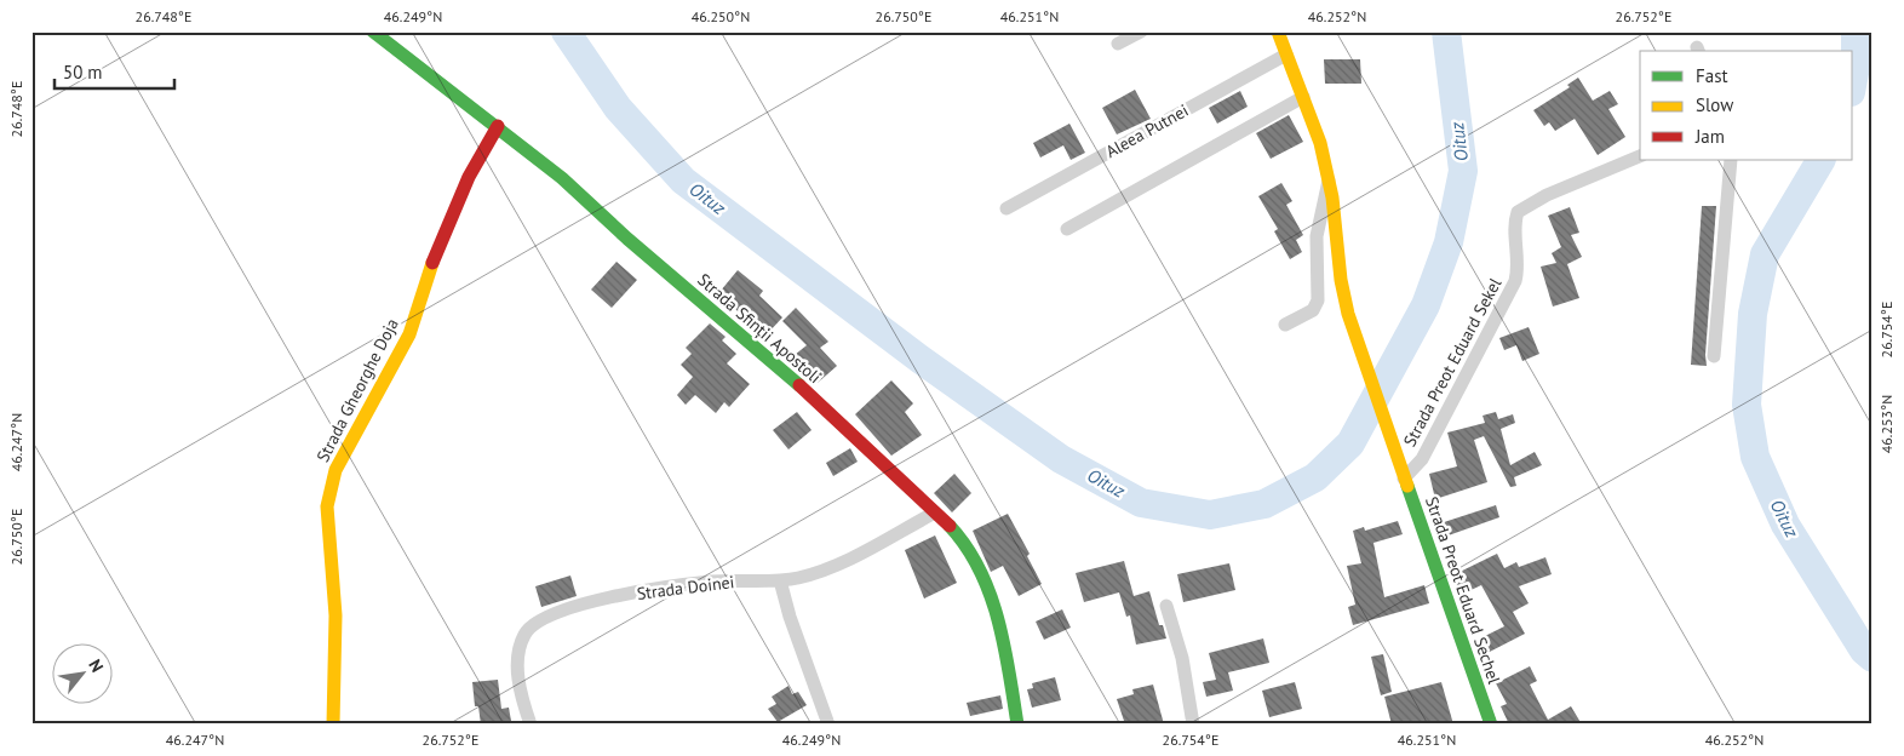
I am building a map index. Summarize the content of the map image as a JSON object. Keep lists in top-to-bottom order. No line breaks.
{"streets":{"street":["Aleea Putnei","Strada Sfinții Apostoli","Strada Preot Eduard Sekel","Strada Gheorghe Doja","Strada Doinei","Strada Preot Eduard Sechel"]},"crossings":[["Aleea Putnei","Strada Preot Eduard Sekel"],["Strada Sfinții Apostoli","Strada Gheorghe Doja"],["Strada Sfinții Apostoli","Strada Doinei"],["Strada Preot Eduard Sekel","Strada Preot Eduard Sechel"]],"water":["Oituz"],"legend":["Fast","Slow","Jam"],"scale_bar":"50 m","north":"top right","coordinates":["26.748°E","46.249°N","46.250°N","26.750°E","46.251°N","46.252°N","26.752°E","26.754°E","46.253°N","46.247°N"]}
